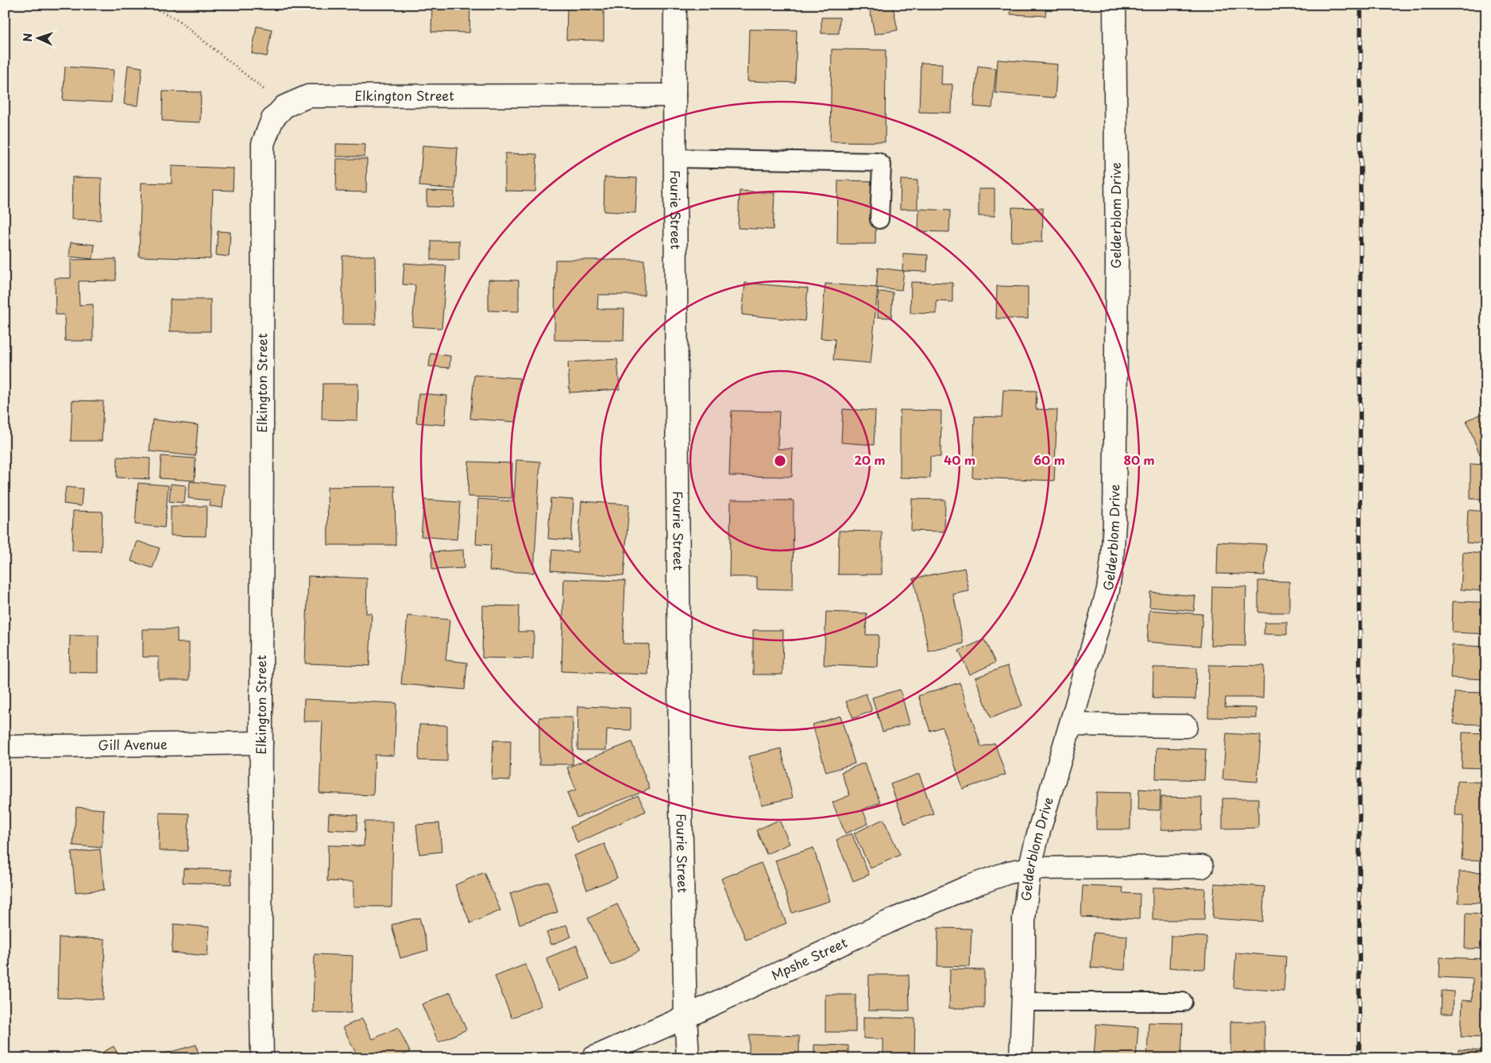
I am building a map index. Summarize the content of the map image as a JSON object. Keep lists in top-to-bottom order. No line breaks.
{"streets":{"street":["Elkington Street","Fourie Street","Gelderblom Drive","Gill Avenue","Mpshe Street"]},"crossings":[["Elkington Street","Fourie Street"],["Elkington Street","Gill Avenue"],["Fourie Street","Mpshe Street"],["Gelderblom Drive","Mpshe Street"]],"north":"left","rings":["20 m","40 m","60 m","80 m"]}
